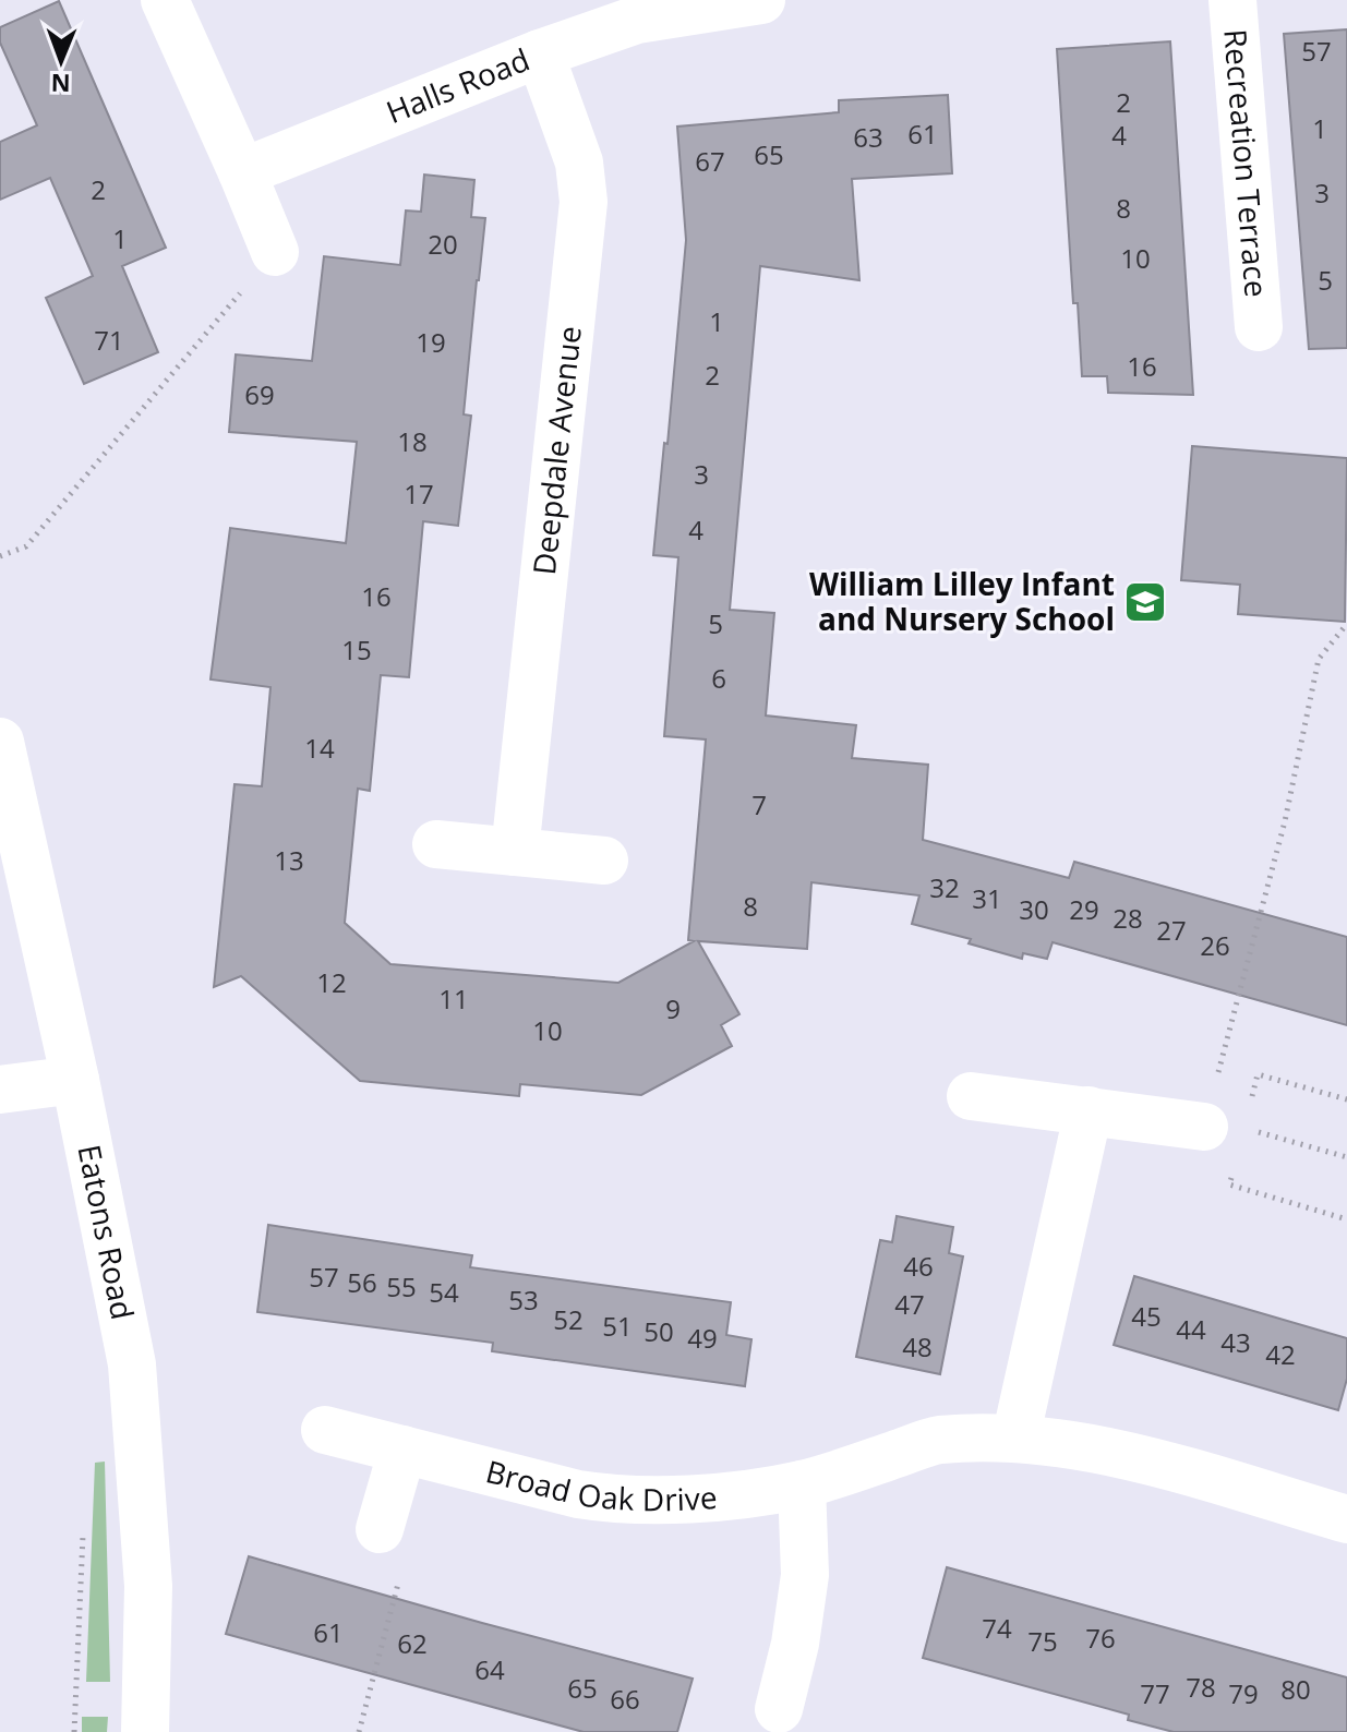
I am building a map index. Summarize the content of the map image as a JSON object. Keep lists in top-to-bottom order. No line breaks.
{"streets":{"street":["Halls Road","Recreation Terrace","Deepdale Avenue","Eatons Road","Broad Oak Drive"]},"crossings":[["Halls Road","Deepdale Avenue"]],"places":{"school or university":["William Lilley Infant and Nursery School"]},"house_numbers":["57","2","1","61","4","63","65","67","2","3","8","1","20","10","5","1","71","19","16","2","69","18","3","17","4","16","5","15","6","14","7","13","32","31","8","30","29","28","27","26","12","11","9","10","46","57","56","55","54","53","47","45","52","51","44","50","49","43","48","42","74","61","76","75","62","64","78","65","80","77","79","66"],"north":"bottom"}
